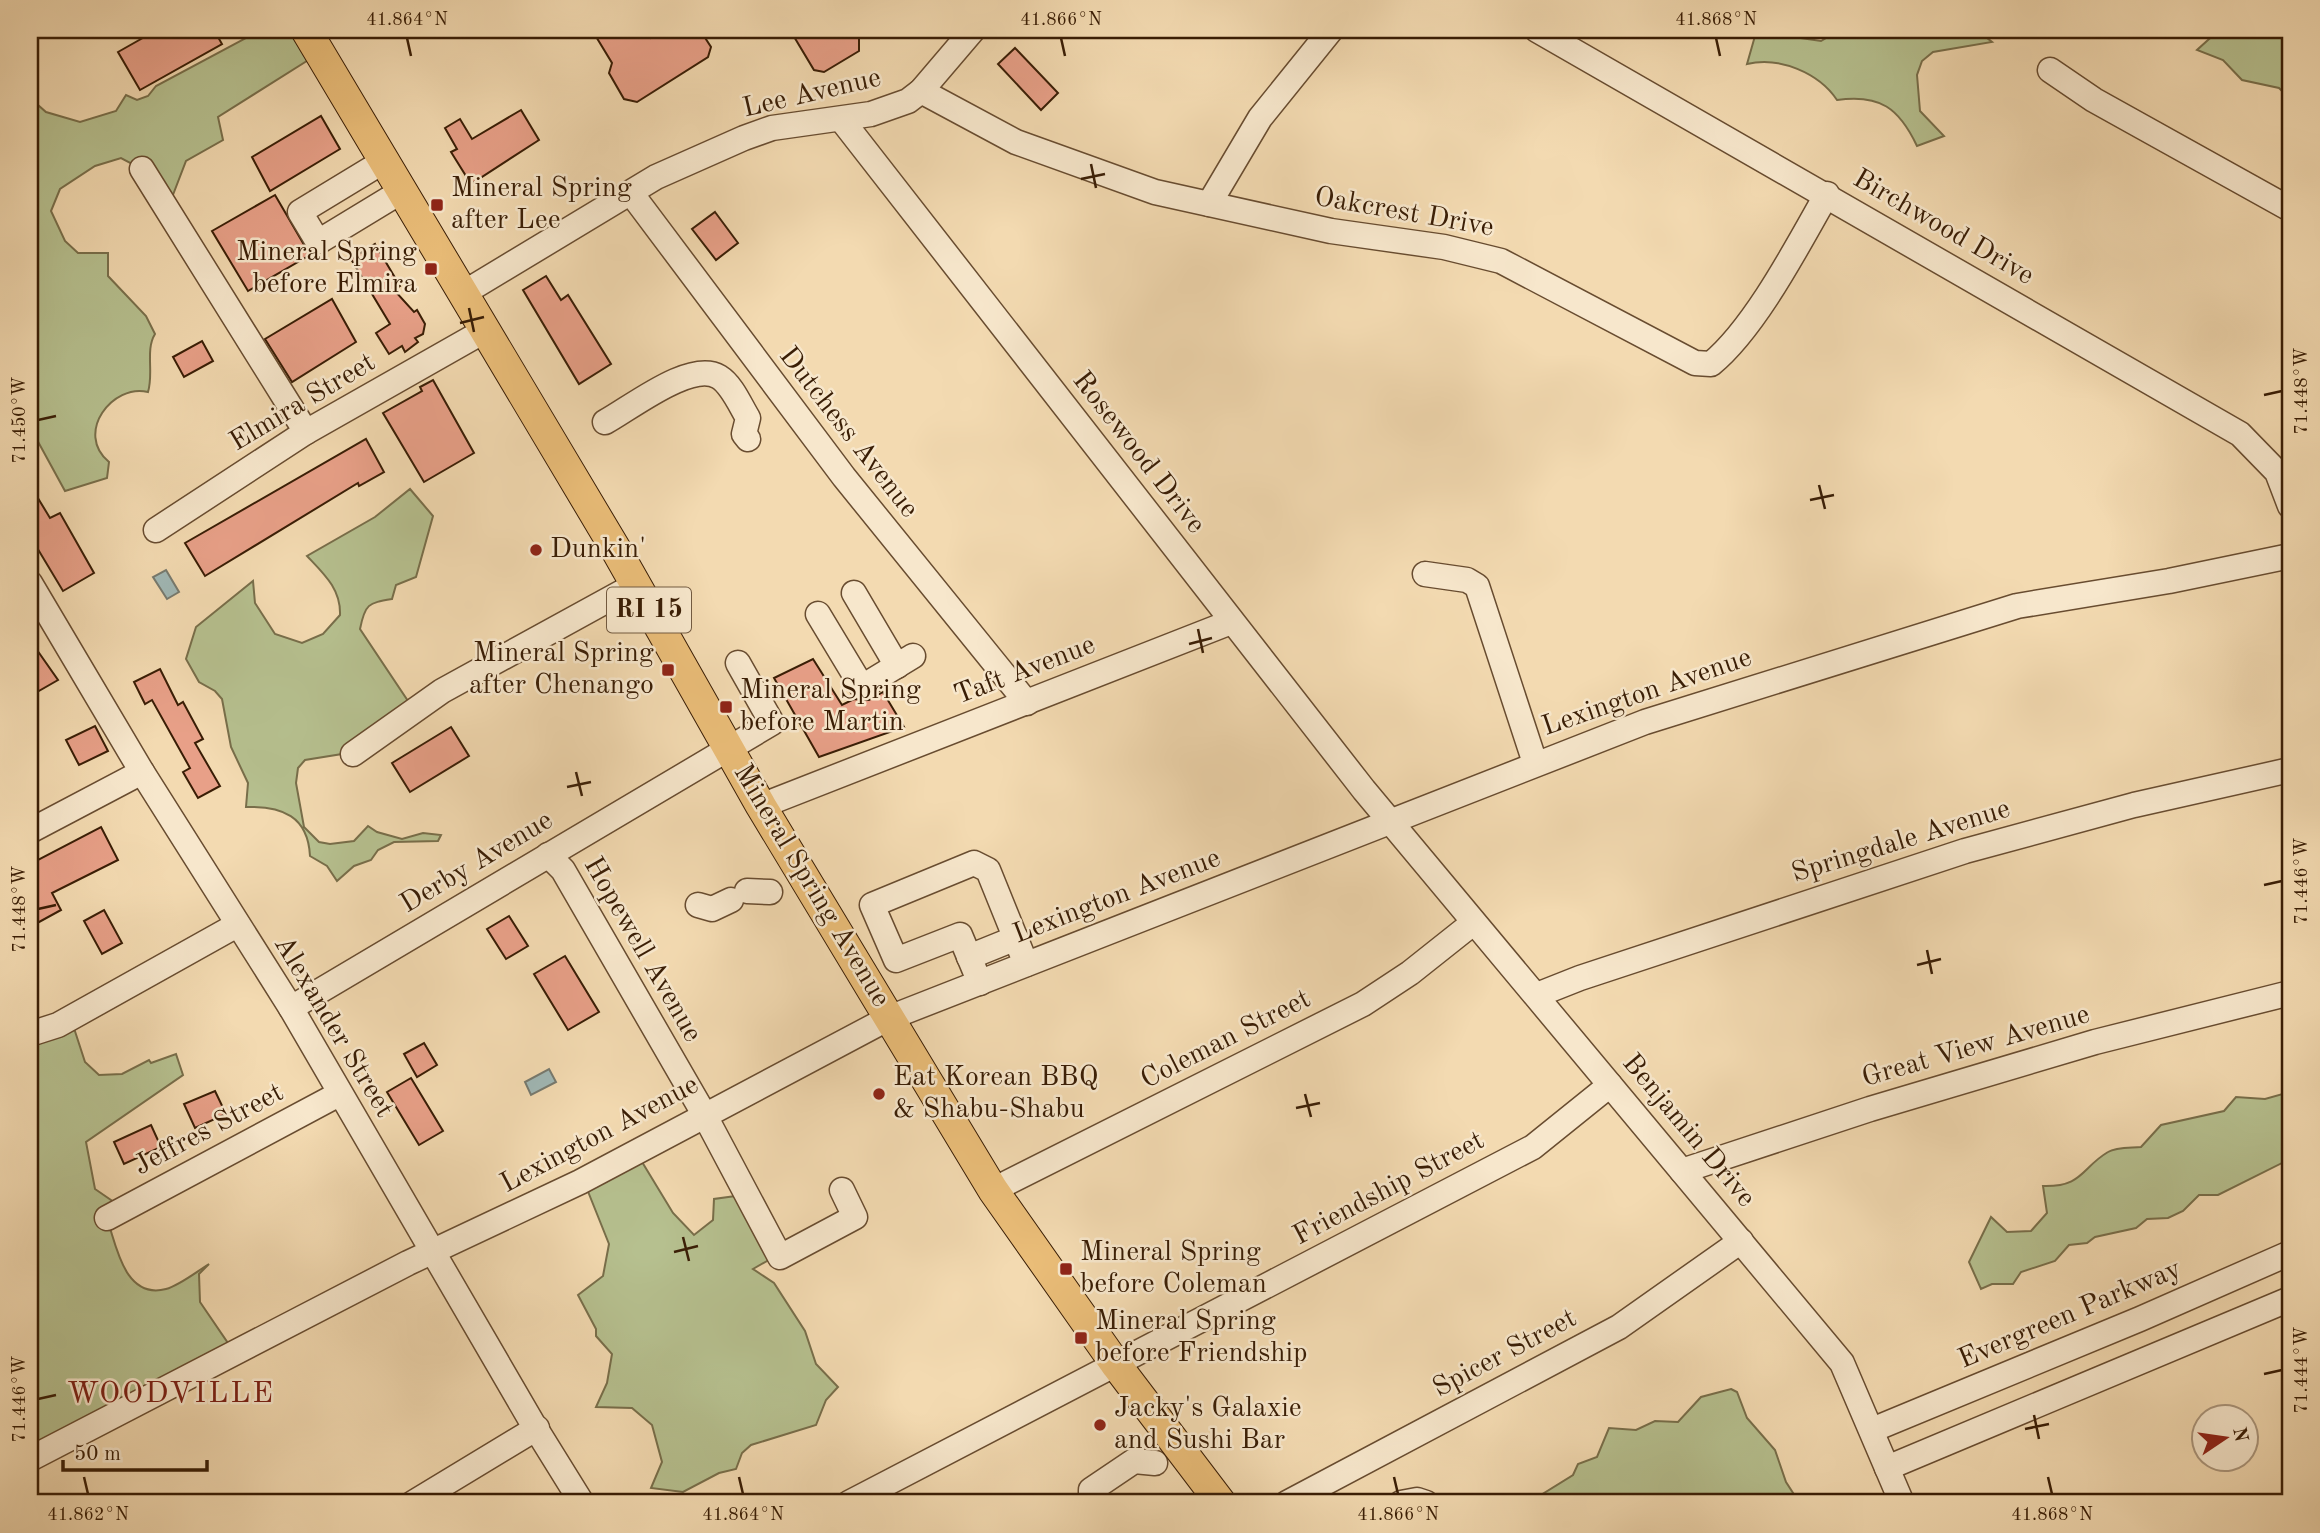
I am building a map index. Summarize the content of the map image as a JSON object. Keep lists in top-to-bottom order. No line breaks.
{"streets":{"main road":["RI 15","Mineral Spring Avenue"],"street":["Lee Avenue","Oakcrest Drive","Birchwood Drive","Elmira Street","Dutchess Avenue","Rosewood Drive","Taft Avenue","Lexington Avenue","Springdale Avenue","Derby Avenue","Hopewell Avenue","Alexander Street","Coleman Street","Great View Avenue","Jeffres Street","Benjamin Drive","Friendship Street","Evergreen Parkway","Spicer Street"]},"crossings":[["Lee Avenue","Oakcrest Drive"],["Lee Avenue","Dutchess Avenue"],["Lee Avenue","Rosewood Drive"],["Lee Avenue","Mineral Spring Avenue"],["Oakcrest Drive","Birchwood Drive"],["Elmira Street","Mineral Spring Avenue"],["Dutchess Avenue","Taft Avenue"],["Rosewood Drive","Taft Avenue"],["Rosewood Drive","Lexington Avenue"],["Rosewood Drive","Benjamin Drive"],["Taft Avenue","Mineral Spring Avenue"],["Lexington Avenue","Mineral Spring Avenue"],["Lexington Avenue","Hopewell Avenue"],["Lexington Avenue","Alexander Street"],["Lexington Avenue","Benjamin Drive"],["Springdale Avenue","Benjamin Drive"],["Derby Avenue","Mineral Spring Avenue"],["Derby Avenue","Hopewell Avenue"],["Derby Avenue","Alexander Street"],["Mineral Spring Avenue","Coleman Street"],["Mineral Spring Avenue","Friendship Street"],["Alexander Street","Jeffres Street"],["Coleman Street","Benjamin Drive"],["Great View Avenue","Benjamin Drive"],["Benjamin Drive","Friendship Street"],["Benjamin Drive","Evergreen Parkway"],["Benjamin Drive","Spicer Street"]],"districts":["WOODVILLE"],"places":{"transit":["Mineral Spring after Lee","Mineral Spring before Elmira","Mineral Spring after Chenango","Mineral Spring before Martin","Mineral Spring before Coleman","Mineral Spring before Friendship"],"other":["Dunkin'","Eat Korean BBQ & Shabu-Shabu","Jacky's Galaxie and Sushi Bar"]},"scale_bar":"50 m","north":"right","coordinates":["41.864°N","41.866°N","41.868°N","71.448°W","71.450°W","71.446°W","71.444°W","41.862°N"]}
